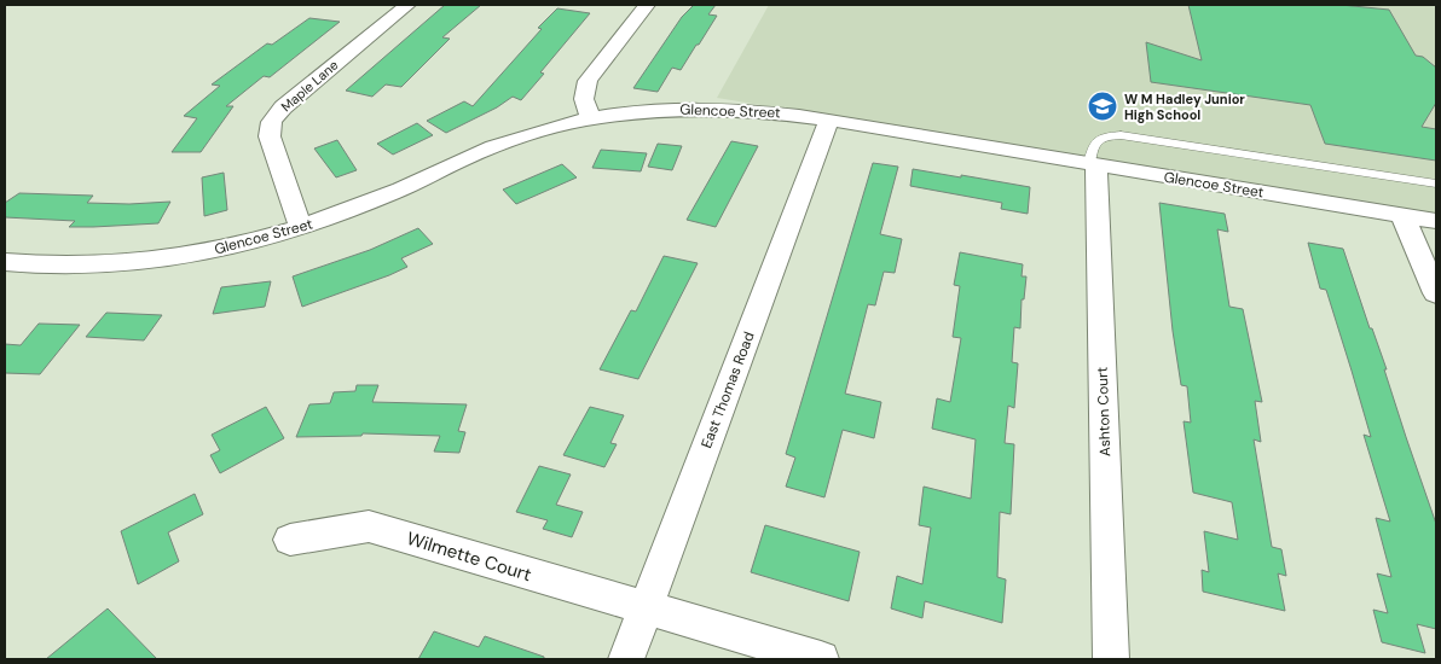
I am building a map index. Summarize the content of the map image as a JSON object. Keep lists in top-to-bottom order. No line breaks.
{"streets":{"street":["Maple Lane","Glencoe Street","East Thomas Road","Ashton Court","Wilmette Court"]},"crossings":[["Maple Lane","Glencoe Street"],["Glencoe Street","East Thomas Road"],["Glencoe Street","Ashton Court"],["East Thomas Road","Wilmette Court"]],"places":{"school or university":["W M Hadley Junior High School"]}}
